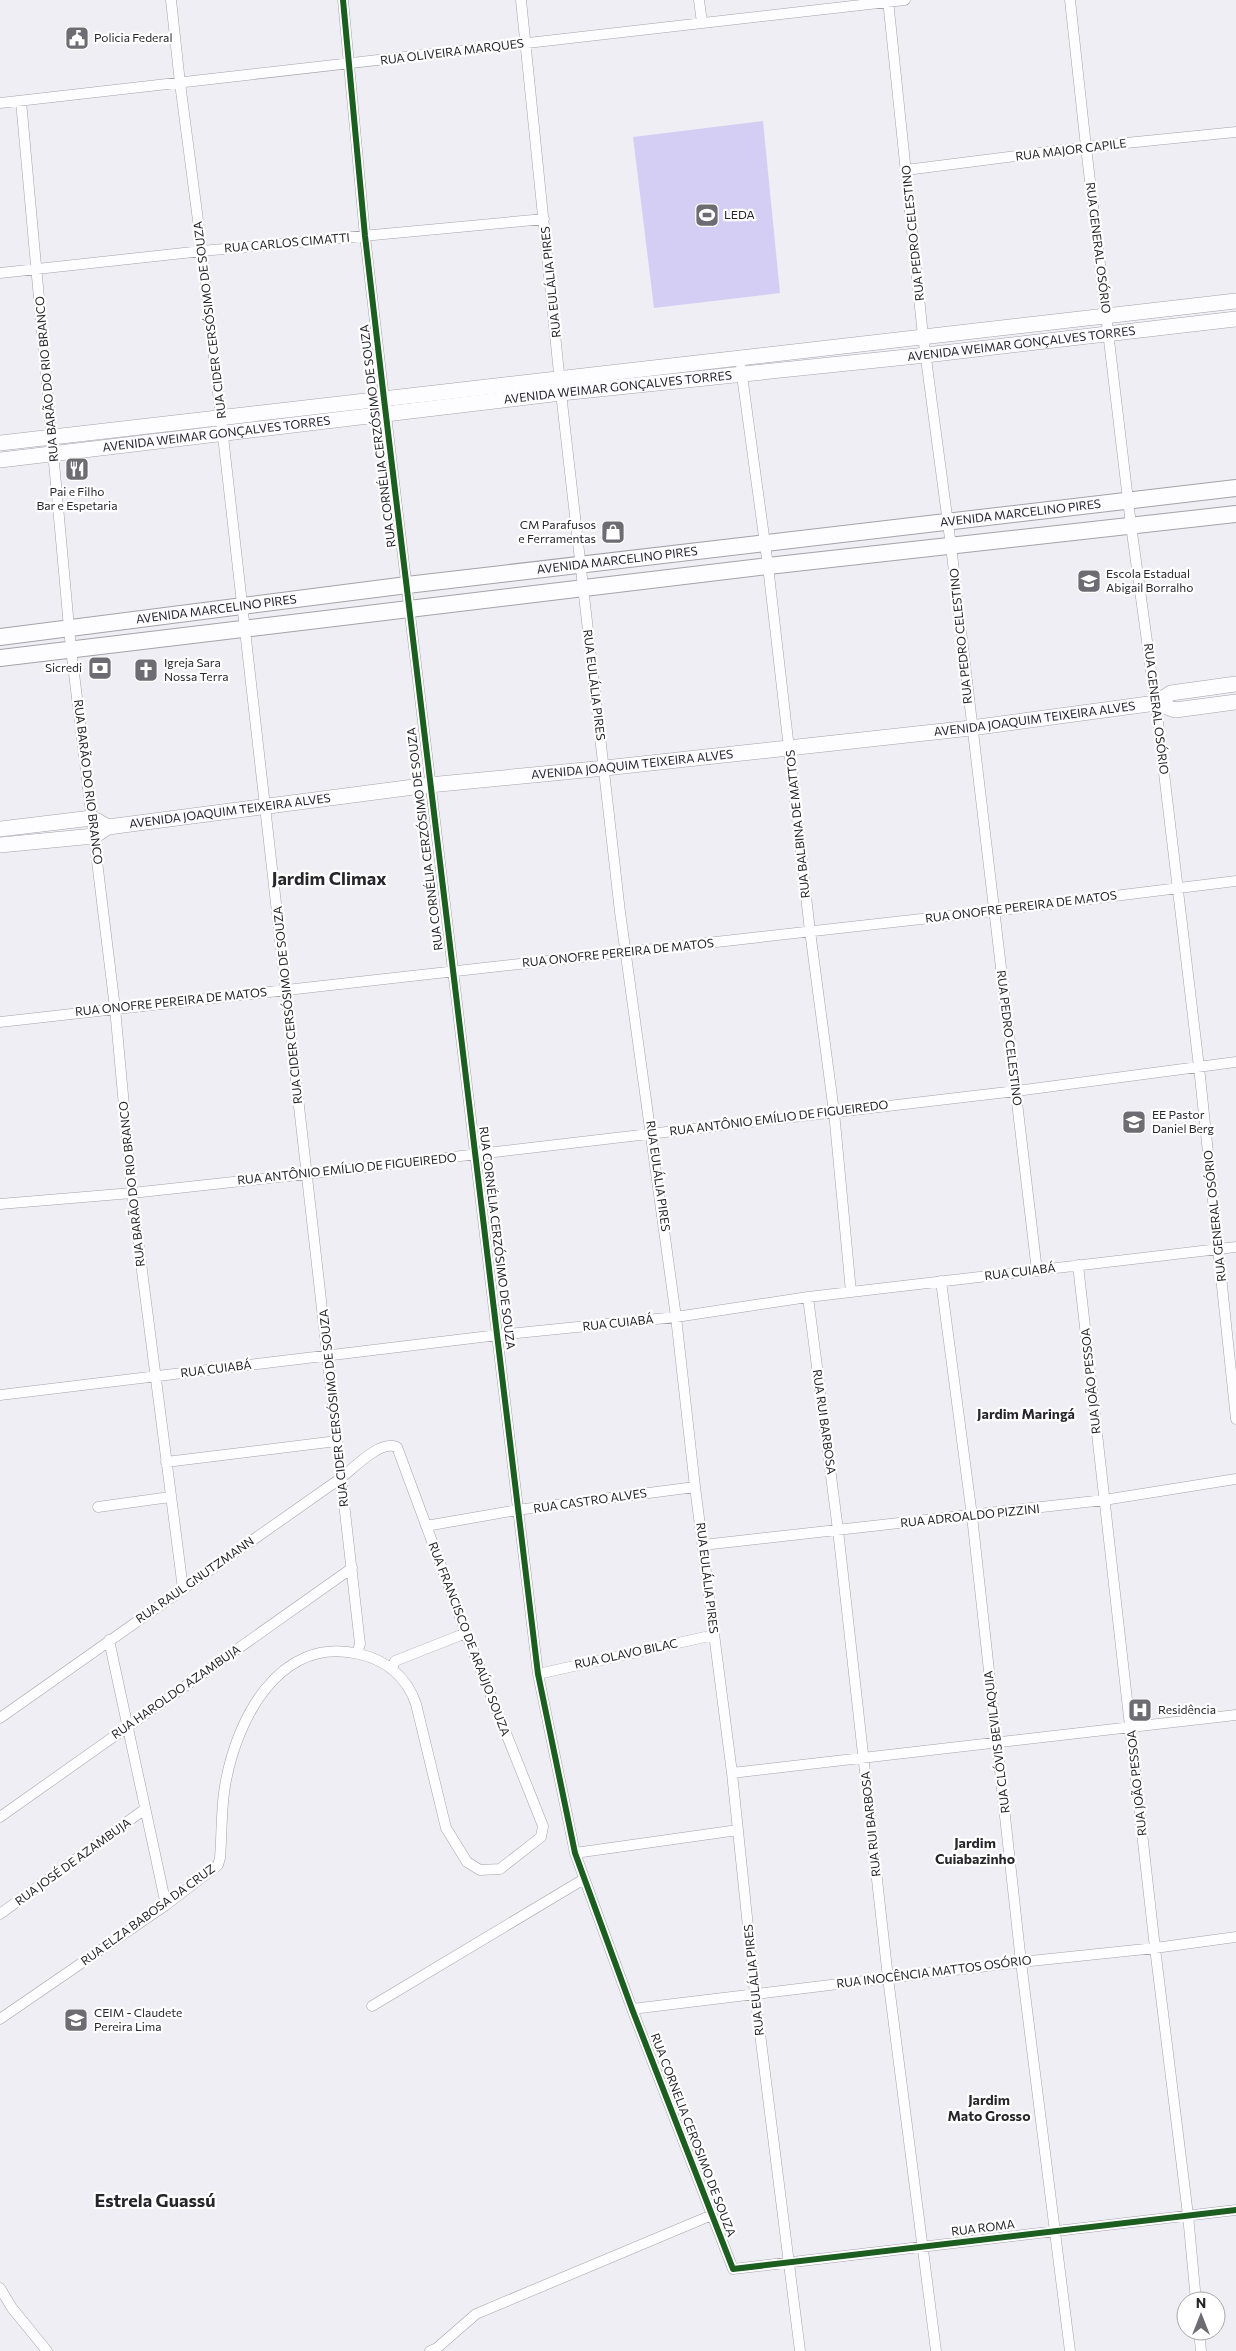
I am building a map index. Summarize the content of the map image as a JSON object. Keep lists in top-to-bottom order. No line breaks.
{"streets":{"main road":["AVENIDA WEIMAR GONÇALVES TORRES","AVENIDA MARCELINO PIRES","AVENIDA JOAQUIM TEIXEIRA ALVES"],"street":["RUA OLIVEIRA MARQUES","RUA MAJOR CAPILE","RUA PEDRO CELESTINO","RUA CARLOS CIMATTI","RUA GENERAL OSÓRIO","RUA EULÁLIA PIRES","RUA CIDER CERSÓSIMO DE SOUZA","RUA BARÃO DO RIO BRANCO","RUA CORNÉLIA CERZÓSIMO DE SOUZA","RUA BALBINA DE MATTOS","RUA ONOFRE PEREIRA DE MATOS","RUA ANTÔNIO EMÍLIO DE FIGUEIREDO","RUA CUIABÁ","RUA JOÃO PESSOA","RUA RUI BARBOSA","RUA CASTRO ALVES","RUA ADROALDO PIZZINI","RUA RAUL GNUTZMANN","RUA FRANCISCO DE ARAÚJO SOUZA","RUA OLAVO BILAC","RUA HAROLDO AZAMBUJA","RUA CLÓVIS BEVILAQUIA","RUA JOSÉ DE AZAMBUJA","RUA ELZA BABOSA DA CRUZ","RUA INOCÊNCIA MATTOS OSÓRIO","RUA CORNELIA CEROSIMO DE SOUZA","RUA ROMA"]},"crossings":[["RUA OLIVEIRA MARQUES","RUA PEDRO CELESTINO"],["RUA OLIVEIRA MARQUES","RUA EULÁLIA PIRES"],["RUA OLIVEIRA MARQUES","RUA CIDER CERSÓSIMO DE SOUZA"],["RUA OLIVEIRA MARQUES","RUA BARÃO DO RIO BRANCO"],["RUA OLIVEIRA MARQUES","RUA CORNÉLIA CERZÓSIMO DE SOUZA"],["RUA MAJOR CAPILE","RUA PEDRO CELESTINO"],["RUA MAJOR CAPILE","RUA GENERAL OSÓRIO"],["RUA PEDRO CELESTINO","AVENIDA WEIMAR GONÇALVES TORRES"],["RUA PEDRO CELESTINO","AVENIDA MARCELINO PIRES"],["RUA PEDRO CELESTINO","AVENIDA JOAQUIM TEIXEIRA ALVES"],["RUA PEDRO CELESTINO","RUA ONOFRE PEREIRA DE MATOS"],["RUA PEDRO CELESTINO","RUA ANTÔNIO EMÍLIO DE FIGUEIREDO"],["RUA PEDRO CELESTINO","RUA CUIABÁ"],["RUA CARLOS CIMATTI","RUA EULÁLIA PIRES"],["RUA CARLOS CIMATTI","RUA CIDER CERSÓSIMO DE SOUZA"],["RUA CARLOS CIMATTI","RUA BARÃO DO RIO BRANCO"],["RUA CARLOS CIMATTI","RUA CORNÉLIA CERZÓSIMO DE SOUZA"],["RUA GENERAL OSÓRIO","AVENIDA WEIMAR GONÇALVES TORRES"],["RUA GENERAL OSÓRIO","AVENIDA MARCELINO PIRES"],["RUA GENERAL OSÓRIO","AVENIDA JOAQUIM TEIXEIRA ALVES"],["RUA GENERAL OSÓRIO","RUA ONOFRE PEREIRA DE MATOS"],["RUA GENERAL OSÓRIO","RUA ANTÔNIO EMÍLIO DE FIGUEIREDO"],["RUA GENERAL OSÓRIO","RUA CUIABÁ"],["RUA EULÁLIA PIRES","AVENIDA WEIMAR GONÇALVES TORRES"],["RUA EULÁLIA PIRES","AVENIDA MARCELINO PIRES"],["RUA EULÁLIA PIRES","AVENIDA JOAQUIM TEIXEIRA ALVES"],["RUA EULÁLIA PIRES","RUA ONOFRE PEREIRA DE MATOS"],["RUA EULÁLIA PIRES","RUA ANTÔNIO EMÍLIO DE FIGUEIREDO"],["RUA EULÁLIA PIRES","RUA CUIABÁ"],["RUA EULÁLIA PIRES","RUA CASTRO ALVES"],["RUA EULÁLIA PIRES","RUA ADROALDO PIZZINI"],["RUA EULÁLIA PIRES","RUA OLAVO BILAC"],["RUA EULÁLIA PIRES","RUA INOCÊNCIA MATTOS OSÓRIO"],["RUA EULÁLIA PIRES","RUA ROMA"],["RUA CIDER CERSÓSIMO DE SOUZA","AVENIDA WEIMAR GONÇALVES TORRES"],["RUA CIDER CERSÓSIMO DE SOUZA","AVENIDA MARCELINO PIRES"],["RUA CIDER CERSÓSIMO DE SOUZA","AVENIDA JOAQUIM TEIXEIRA ALVES"],["RUA CIDER CERSÓSIMO DE SOUZA","RUA ONOFRE PEREIRA DE MATOS"],["RUA CIDER CERSÓSIMO DE SOUZA","RUA ANTÔNIO EMÍLIO DE FIGUEIREDO"],["RUA CIDER CERSÓSIMO DE SOUZA","RUA CUIABÁ"],["RUA CIDER CERSÓSIMO DE SOUZA","RUA RAUL GNUTZMANN"],["RUA CIDER CERSÓSIMO DE SOUZA","RUA HAROLDO AZAMBUJA"],["RUA CIDER CERSÓSIMO DE SOUZA","RUA ELZA BABOSA DA CRUZ"],["AVENIDA WEIMAR GONÇALVES TORRES","RUA BARÃO DO RIO BRANCO"],["AVENIDA WEIMAR GONÇALVES TORRES","RUA CORNÉLIA CERZÓSIMO DE SOUZA"],["AVENIDA WEIMAR GONÇALVES TORRES","RUA BALBINA DE MATTOS"],["RUA BARÃO DO RIO BRANCO","AVENIDA MARCELINO PIRES"],["RUA BARÃO DO RIO BRANCO","AVENIDA JOAQUIM TEIXEIRA ALVES"],["RUA BARÃO DO RIO BRANCO","RUA ONOFRE PEREIRA DE MATOS"],["RUA BARÃO DO RIO BRANCO","RUA ANTÔNIO EMÍLIO DE FIGUEIREDO"],["RUA BARÃO DO RIO BRANCO","RUA CUIABÁ"],["RUA BARÃO DO RIO BRANCO","RUA RAUL GNUTZMANN"],["RUA CORNÉLIA CERZÓSIMO DE SOUZA","AVENIDA MARCELINO PIRES"],["RUA CORNÉLIA CERZÓSIMO DE SOUZA","AVENIDA JOAQUIM TEIXEIRA ALVES"],["RUA CORNÉLIA CERZÓSIMO DE SOUZA","RUA ONOFRE PEREIRA DE MATOS"],["RUA CORNÉLIA CERZÓSIMO DE SOUZA","RUA ANTÔNIO EMÍLIO DE FIGUEIREDO"],["RUA CORNÉLIA CERZÓSIMO DE SOUZA","RUA CUIABÁ"],["RUA CORNÉLIA CERZÓSIMO DE SOUZA","RUA CASTRO ALVES"],["RUA CORNÉLIA CERZÓSIMO DE SOUZA","RUA OLAVO BILAC"],["RUA CORNÉLIA CERZÓSIMO DE SOUZA","RUA CORNELIA CEROSIMO DE SOUZA"],["AVENIDA MARCELINO PIRES","RUA BALBINA DE MATTOS"],["AVENIDA JOAQUIM TEIXEIRA ALVES","RUA BALBINA DE MATTOS"],["RUA BALBINA DE MATTOS","RUA ONOFRE PEREIRA DE MATOS"],["RUA BALBINA DE MATTOS","RUA ANTÔNIO EMÍLIO DE FIGUEIREDO"],["RUA BALBINA DE MATTOS","RUA CUIABÁ"],["RUA CUIABÁ","RUA JOÃO PESSOA"],["RUA CUIABÁ","RUA RUI BARBOSA"],["RUA CUIABÁ","RUA CLÓVIS BEVILAQUIA"],["RUA JOÃO PESSOA","RUA ADROALDO PIZZINI"],["RUA JOÃO PESSOA","RUA INOCÊNCIA MATTOS OSÓRIO"],["RUA JOÃO PESSOA","RUA ROMA"],["RUA RUI BARBOSA","RUA ADROALDO PIZZINI"],["RUA RUI BARBOSA","RUA INOCÊNCIA MATTOS OSÓRIO"],["RUA RUI BARBOSA","RUA ROMA"],["RUA CASTRO ALVES","RUA FRANCISCO DE ARAÚJO SOUZA"],["RUA ADROALDO PIZZINI","RUA CLÓVIS BEVILAQUIA"],["RUA RAUL GNUTZMANN","RUA FRANCISCO DE ARAÚJO SOUZA"],["RUA FRANCISCO DE ARAÚJO SOUZA","RUA ELZA BABOSA DA CRUZ"],["RUA CLÓVIS BEVILAQUIA","RUA INOCÊNCIA MATTOS OSÓRIO"],["RUA CLÓVIS BEVILAQUIA","RUA ROMA"],["RUA INOCÊNCIA MATTOS OSÓRIO","RUA CORNELIA CEROSIMO DE SOUZA"],["RUA CORNELIA CEROSIMO DE SOUZA","RUA ROMA"]],"districts":["Jardim Climax","Jardim Maringá","Jardim Cuiabazinho","Jardim Mato Grosso","Estrela Guassú"],"places":{"public building":["Policia Federal"],"sports":["LEDA"],"restaurant":["Pai e Filho Bar e Espetaria"],"shop":["CM Parafusos e Ferramentas"],"school or university":["Escola Estadual Abigail Borralho","EE Pastor Daniel Berg","CEIM - Claudete Pereira Lima"],"bank":["Sicredi"],"church":["Igreja Sara Nossa Terra"],"hospital":["Residência"]},"north":"top"}
